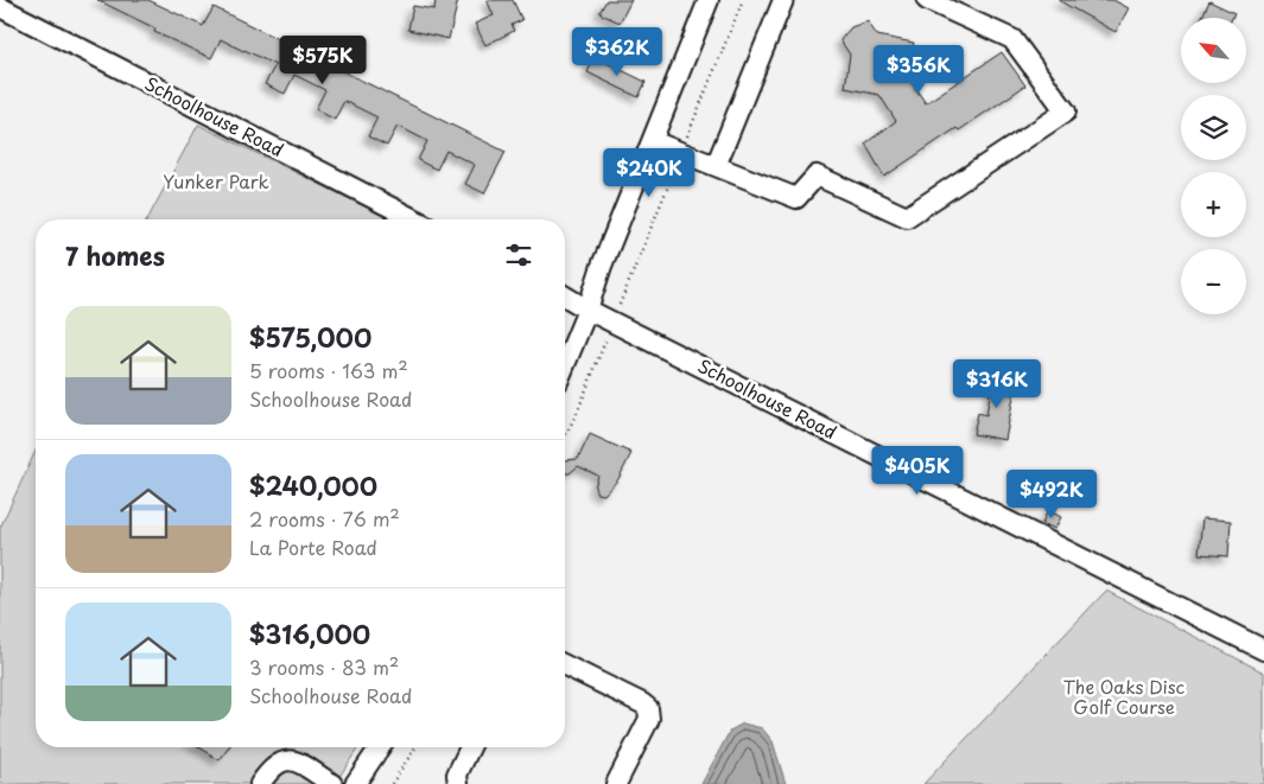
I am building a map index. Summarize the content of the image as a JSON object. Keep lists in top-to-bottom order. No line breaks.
{"streets":{"street":["Schoolhouse Road"]},"parks":["Yunker Park","The Oaks Disc Golf Course"],"north":"top left","page":{"map_buttons":["+","−"],"price":["$362K","$575K","$356K","$240K","$316K","$405K","$492K"],"heading":"7 homes","list":[{"name":"$575,000","note":"5 rooms · 163 m² · Schoolhouse Road"},{"name":"$240,000","note":"2 rooms · 76 m² · La Porte Road"},{"name":"$316,000","note":"3 rooms · 83 m² · Schoolhouse Road"}]}}
